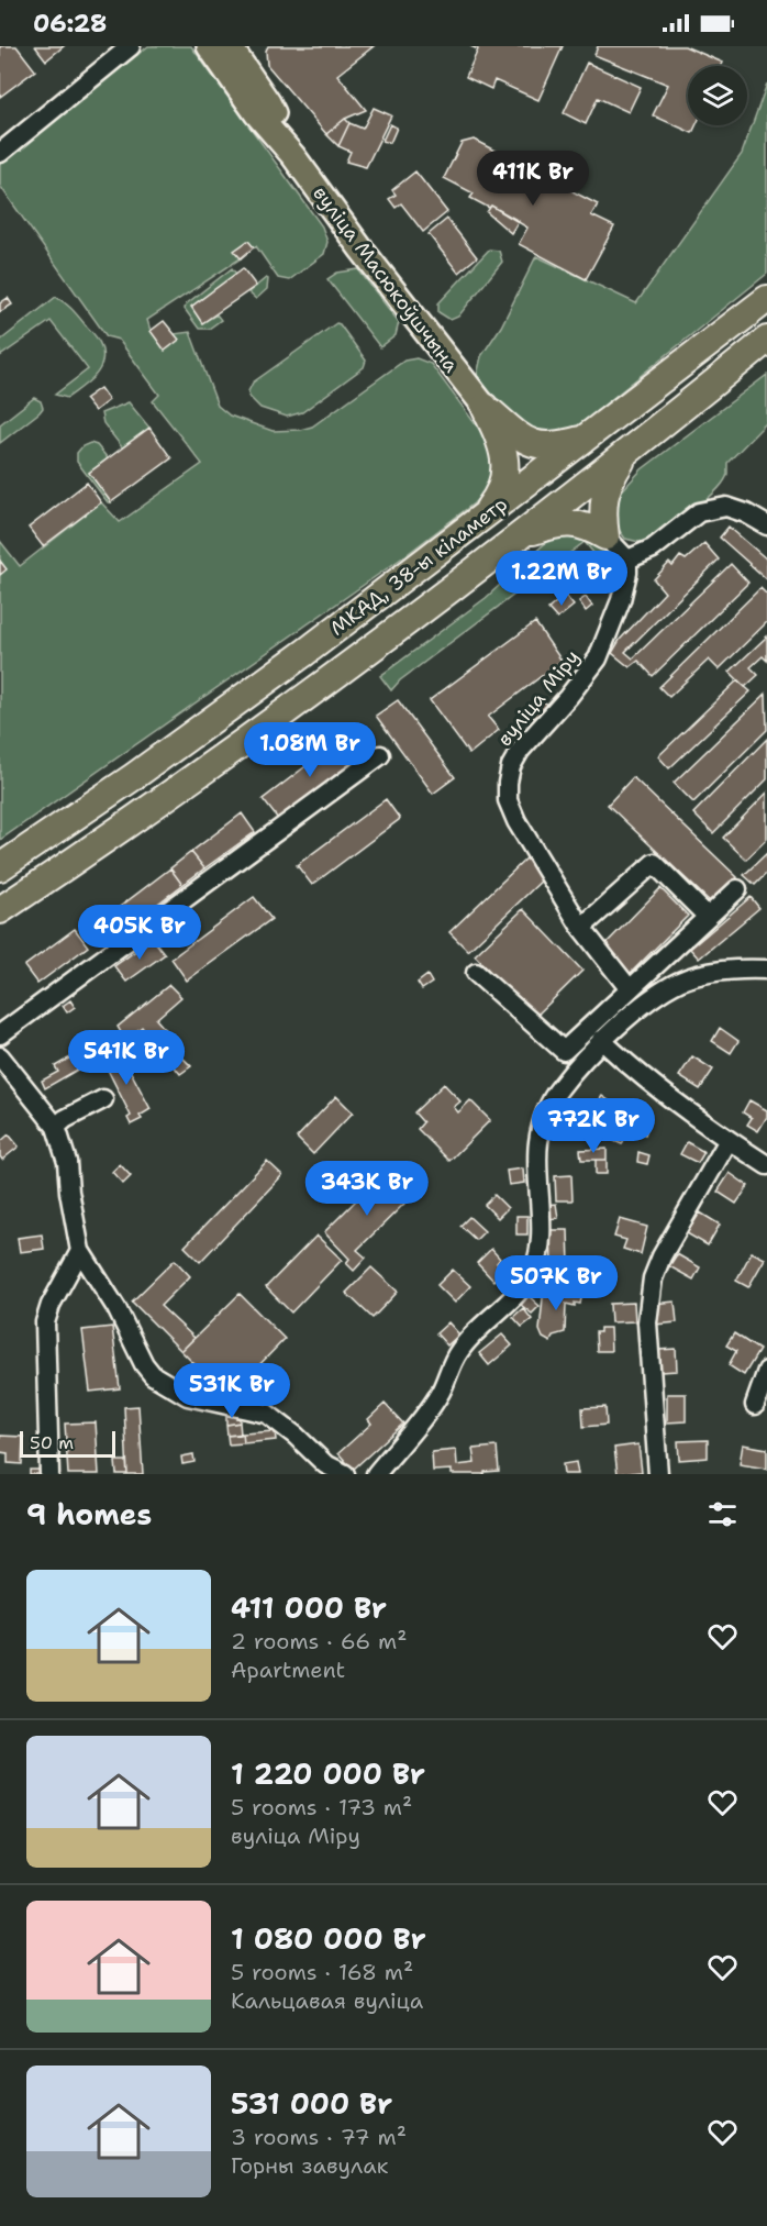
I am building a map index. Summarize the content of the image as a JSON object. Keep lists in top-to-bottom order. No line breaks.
{"streets":{"highway":["МКАД, 38-ы кіламетр"],"main road":["вуліца Масюкоўшчына"],"street":["вуліца Міру"]},"scale_bar":"50 m","page":{"status":"06:28","price":["411K Br","1.22M Br","1.08M Br","405K Br","541K Br","772K Br","343K Br","507K Br","531K Br"],"scale":"50 m","heading":"9 homes","list":[{"name":"411 000 Br","note":"2 rooms · 66 m² · Apartment"},{"name":"1 220 000 Br","note":"5 rooms · 173 m² · вуліца Міру"},{"name":"1 080 000 Br","note":"5 rooms · 168 m² · Кальцавая вуліца"},{"name":"531 000 Br","note":"3 rooms · 77 m² · Горны завулак"}]}}
